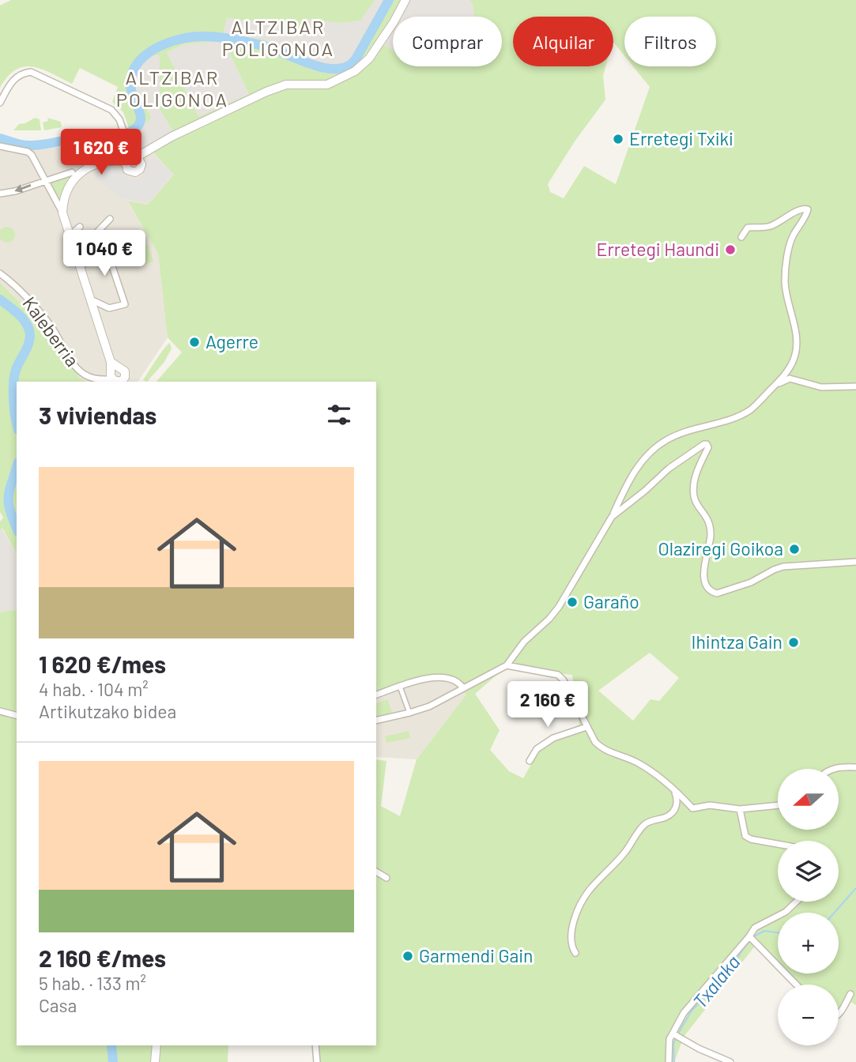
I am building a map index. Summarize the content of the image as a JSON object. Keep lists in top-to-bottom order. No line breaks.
{"streets":{"street":["Kaleberria"]},"districts":["ALTZIBAR POLIGONOA","ALTZIBAR POLIGONOA"],"water":["Txalaka"],"places":["Erretegi Txiki","Erretegi Haundi","Agerre","Olaziregi Goikoa","Garaño","Ihintza Gain","Garmendi Gain"],"north":"left","page":{"chip":["Comprar","Alquilar","Filtros"],"price":["1 620 €","1 040 €","2 160 €"],"heading":"3 viviendas","list":[{"name":"1 620 €/mes","note":"4 hab. · 104 m² · Artikutzako bidea"},{"name":"2 160 €/mes","note":"5 hab. · 133 m² · Casa"}],"map_buttons":["+","−"]}}
